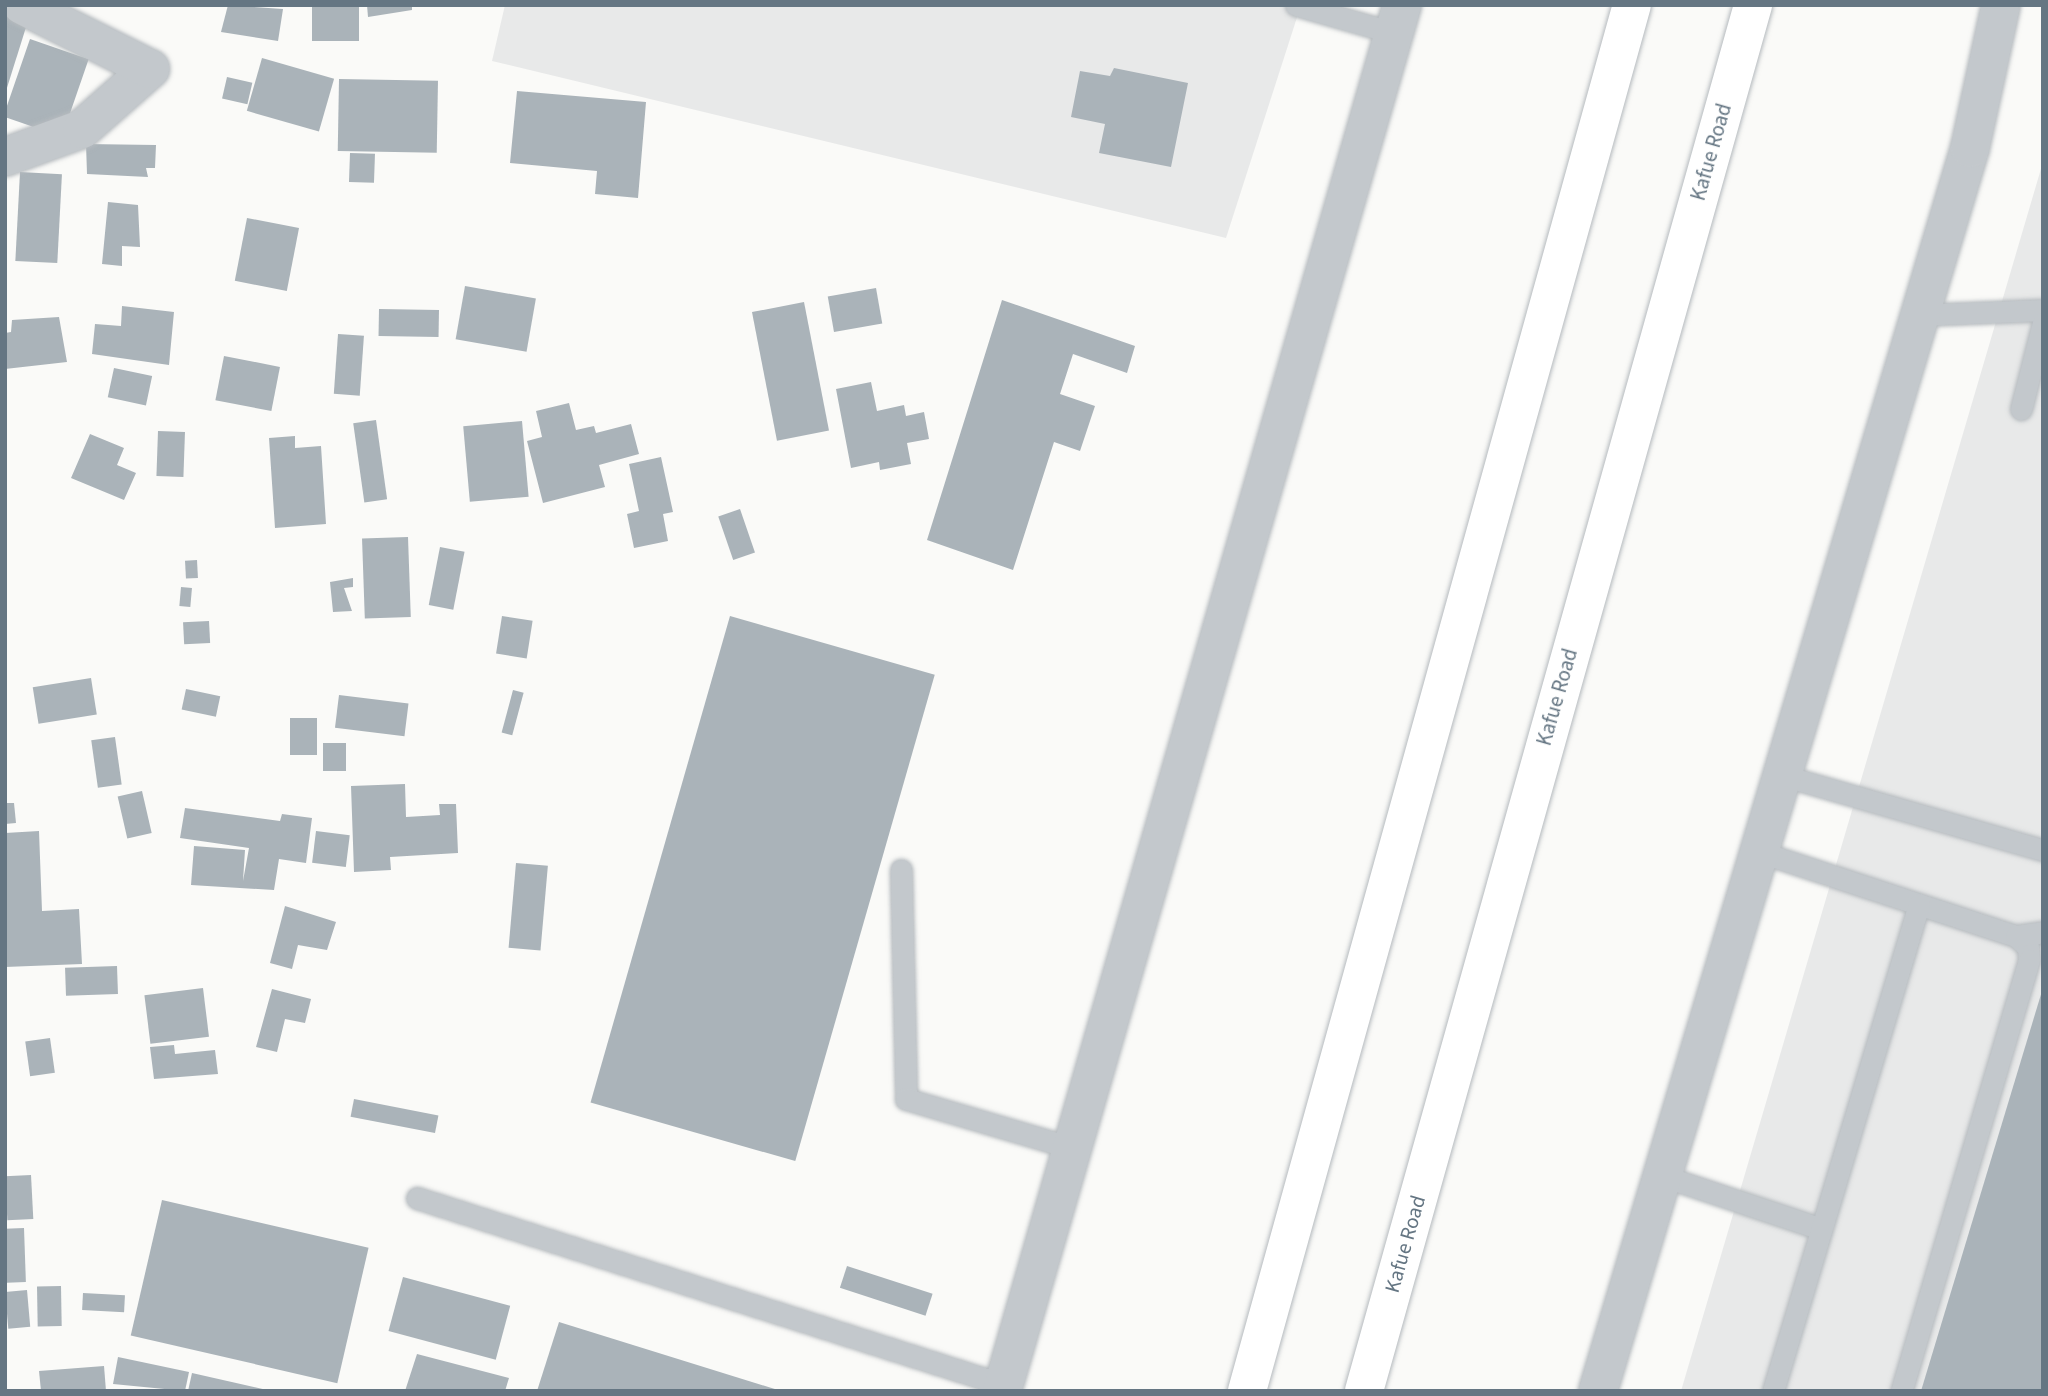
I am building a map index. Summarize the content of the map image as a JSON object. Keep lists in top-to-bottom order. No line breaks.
{"streets":{"main road":["Kafue Road"]}}
